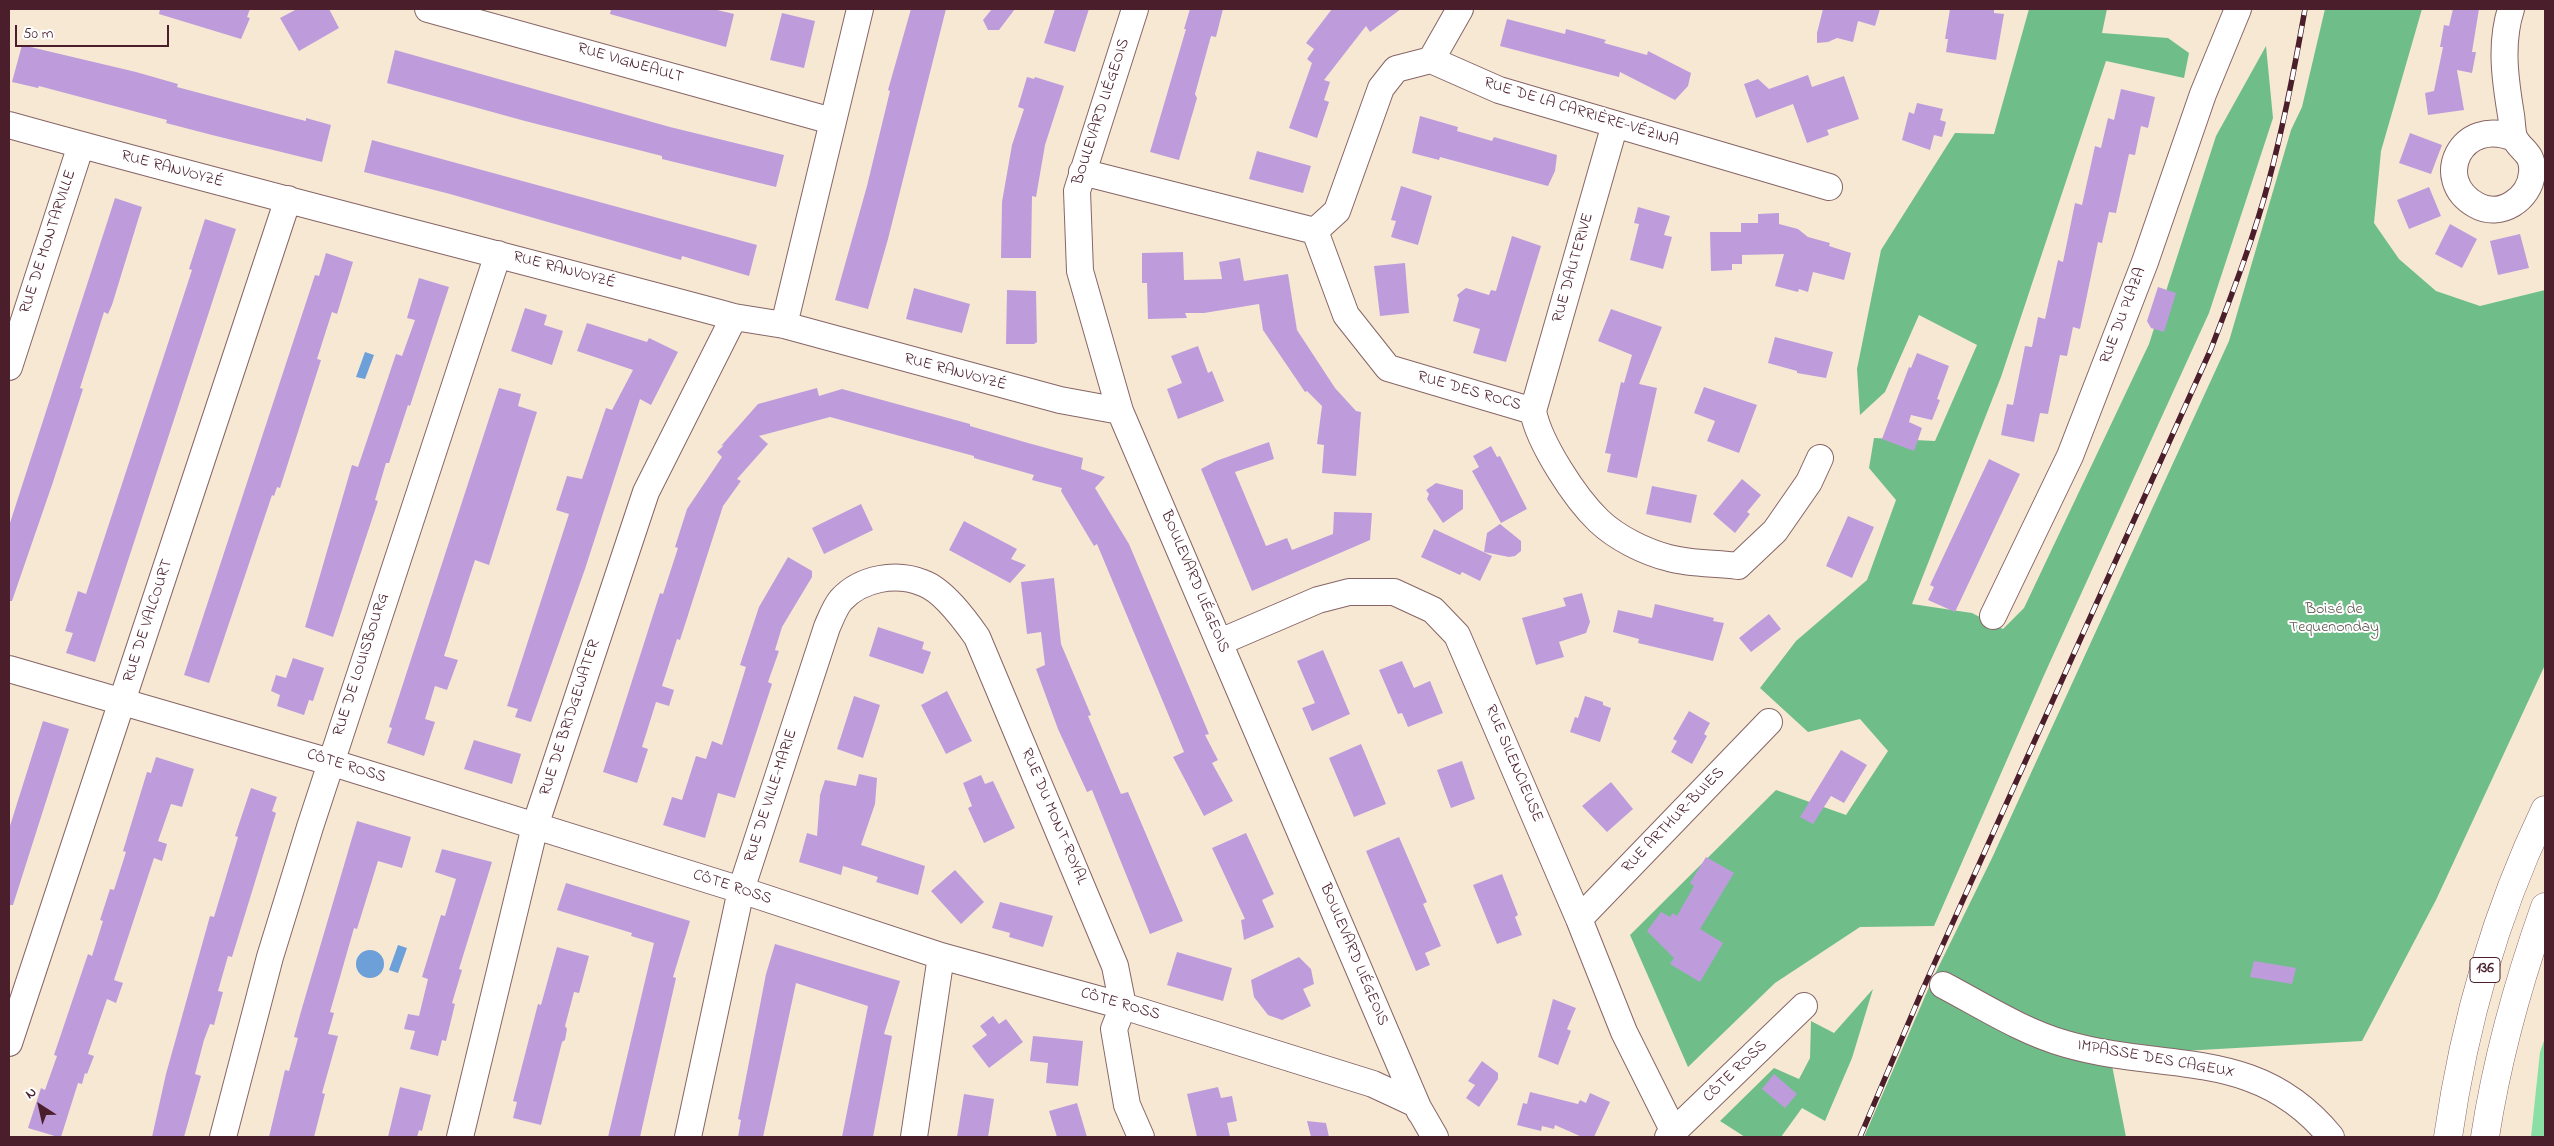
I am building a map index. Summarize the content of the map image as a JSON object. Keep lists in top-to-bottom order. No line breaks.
{"streets":{"main road":["136"],"street":["RUE VIGNEAULT","BOULEVARD LIÉGEOIS","RUE DE LA CARRIÈRE-VÉZINA","RUE RANVOYZÉ","RUE DE MONTARVILLE","RUE DAUTERIVE","RUE DU PLAZA","RUE DES ROCS","RUE DE VALCOURT","RUE DE LOUISBOURG","RUE DE BRIDGEWATER","RUE SILENCIEUSE","CÔTE ROSS","RUE DE VILLE-MARIE","RUE DU MONT-ROYAL","RUE ARTHUR-BUIES","IMPASSE DES CAGEUX"]},"crossings":[["BOULEVARD LIÉGEOIS","RUE RANVOYZÉ"],["BOULEVARD LIÉGEOIS","RUE SILENCIEUSE"],["BOULEVARD LIÉGEOIS","CÔTE ROSS"],["RUE DE LA CARRIÈRE-VÉZINA","RUE DAUTERIVE"],["RUE RANVOYZÉ","RUE DE MONTARVILLE"],["RUE RANVOYZÉ","RUE DE VALCOURT"],["RUE RANVOYZÉ","RUE DE LOUISBOURG"],["RUE RANVOYZÉ","RUE DE BRIDGEWATER"],["RUE DAUTERIVE","RUE DES ROCS"],["RUE DE VALCOURT","CÔTE ROSS"],["RUE DE LOUISBOURG","CÔTE ROSS"],["RUE DE BRIDGEWATER","CÔTE ROSS"],["RUE SILENCIEUSE","CÔTE ROSS"],["RUE SILENCIEUSE","RUE ARTHUR-BUIES"],["CÔTE ROSS","RUE DE VILLE-MARIE"],["CÔTE ROSS","RUE DU MONT-ROYAL"],["RUE DE VILLE-MARIE","RUE DU MONT-ROYAL"]],"parks":["Boisé de Tequenonday"],"scale_bar":"50 m","north":"top left"}
